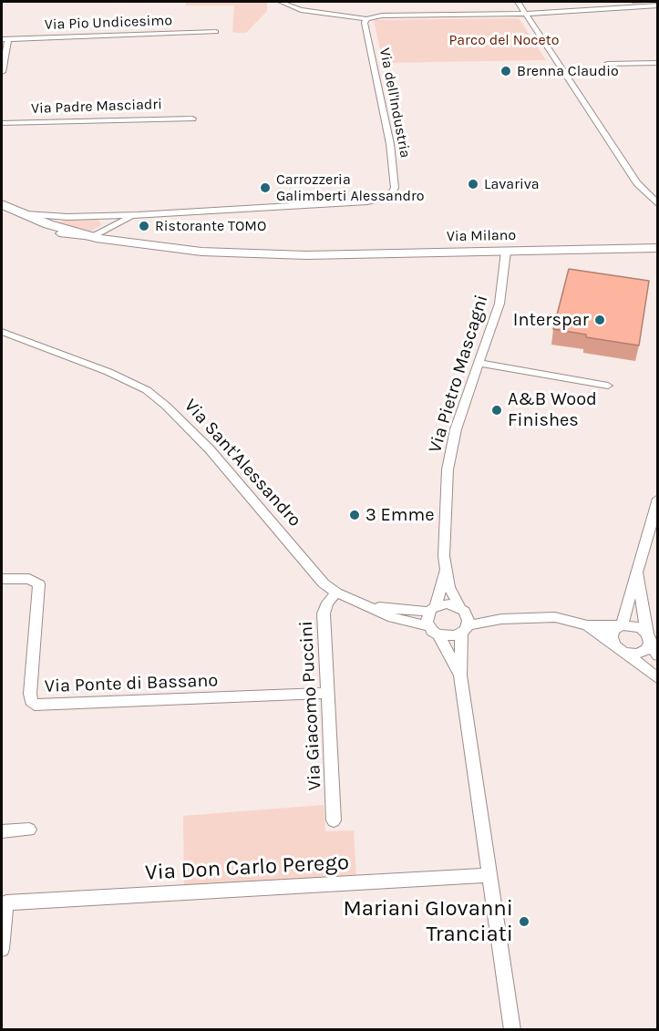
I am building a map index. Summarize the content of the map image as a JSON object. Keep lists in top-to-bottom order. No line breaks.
{"streets":{"main road":["Via Milano"],"street":["Via Pio Undicesimo","Via dell'Industria","Via Padre Masciadri","Via Pietro Mascagni","Via Sant'Alessandro","Via Ponte di Bassano","Via Giacomo Puccini","Via Don Carlo Perego"]},"crossings":[["Via Milano","Via Pietro Mascagni"],["Via Pietro Mascagni","Via Sant'Alessandro"],["Via Sant'Alessandro","Via Giacomo Puccini"],["Via Ponte di Bassano","Via Giacomo Puccini"]],"parks":["Parco del Noceto"],"places":["Brenna Claudio","Lavariva","Carrozzeria Galimberti Alessandro","Ristorante TOMO","Interspar","A&B Wood Finishes","3 Emme","Mariani GIovanni Tranciati"]}
